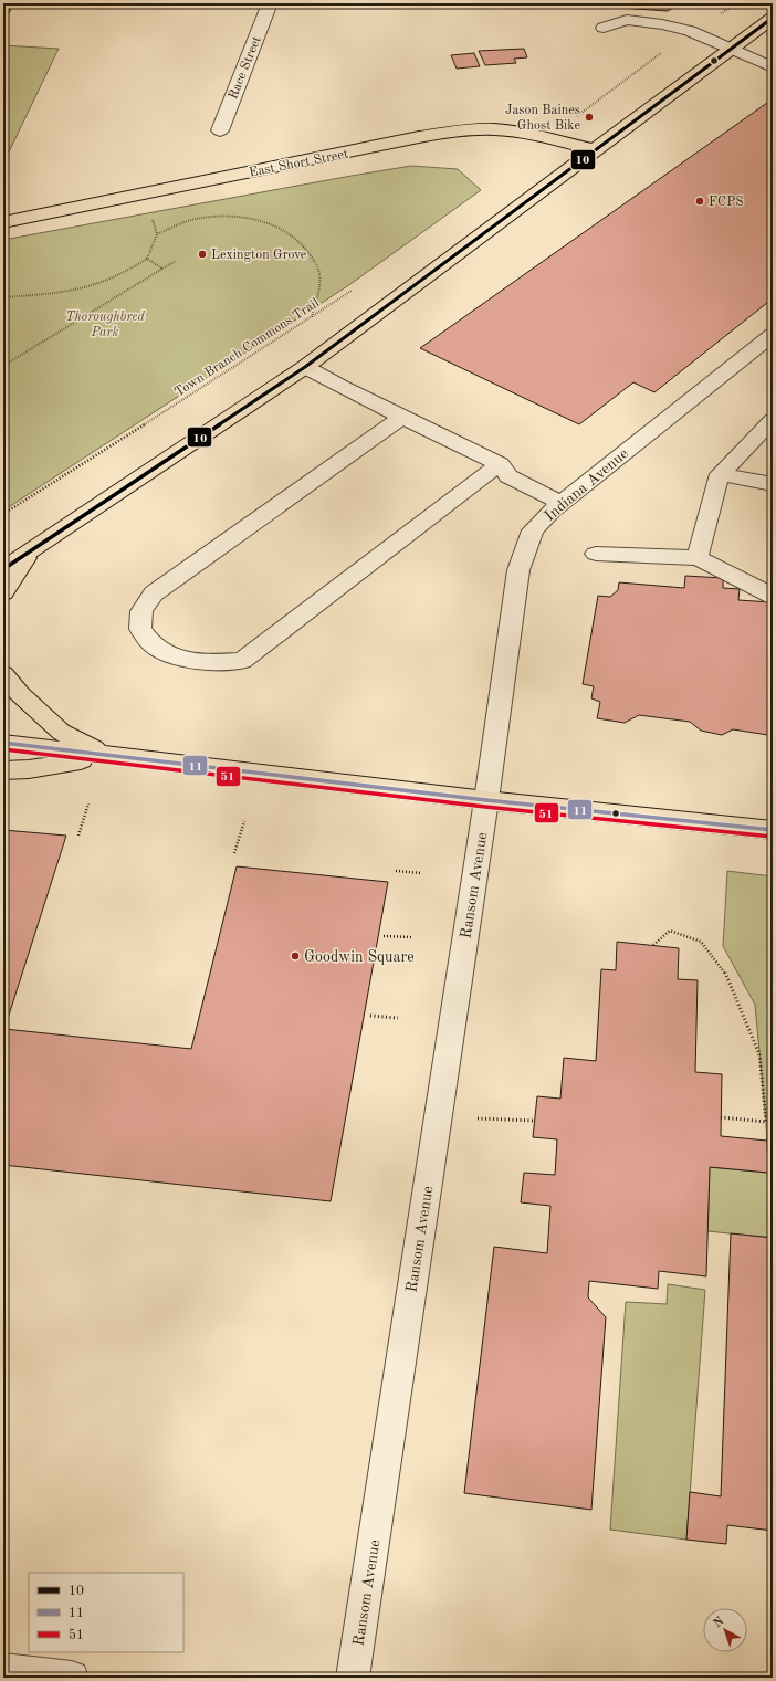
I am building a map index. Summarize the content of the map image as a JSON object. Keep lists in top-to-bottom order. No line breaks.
{"streets":{"main road":["East Short Street"],"street":["Race Street","Indiana Avenue","Ransom Avenue"],"path":["Town Branch Commons Trail"]},"crossings":[["Indiana Avenue","Ransom Avenue"]],"parks":["Thoroughbred Park"],"places":["Jason Baines Ghost Bike","FCPS","Lexington Grove","Goodwin Square"],"lines":["transit line 10","transit line 11","transit line 51"],"legend":["10","11","51"],"north":"top left"}
